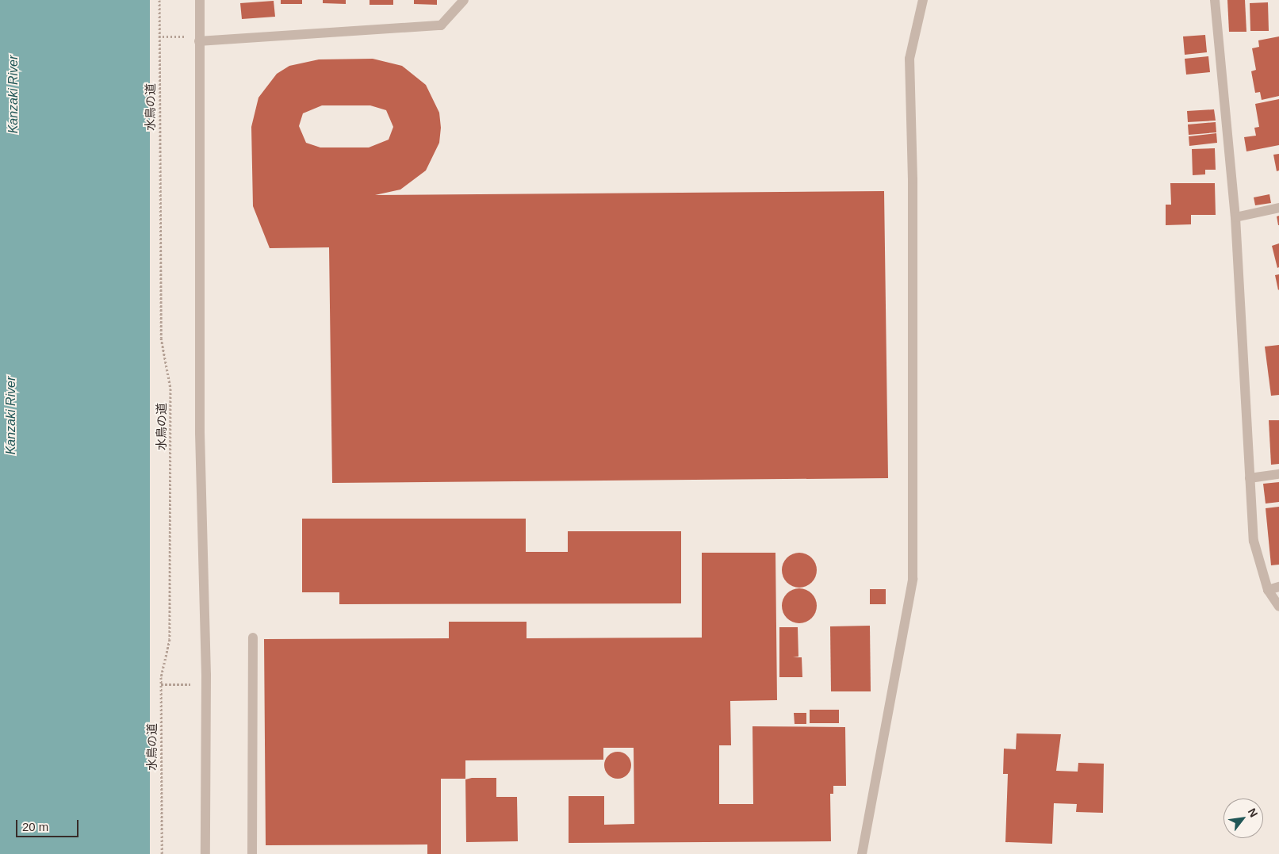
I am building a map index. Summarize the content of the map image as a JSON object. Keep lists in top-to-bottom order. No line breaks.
{"streets":{"path":["水鳥の道"]},"water":["Kanzaki River"],"scale_bar":"20 m","north":"top right"}
